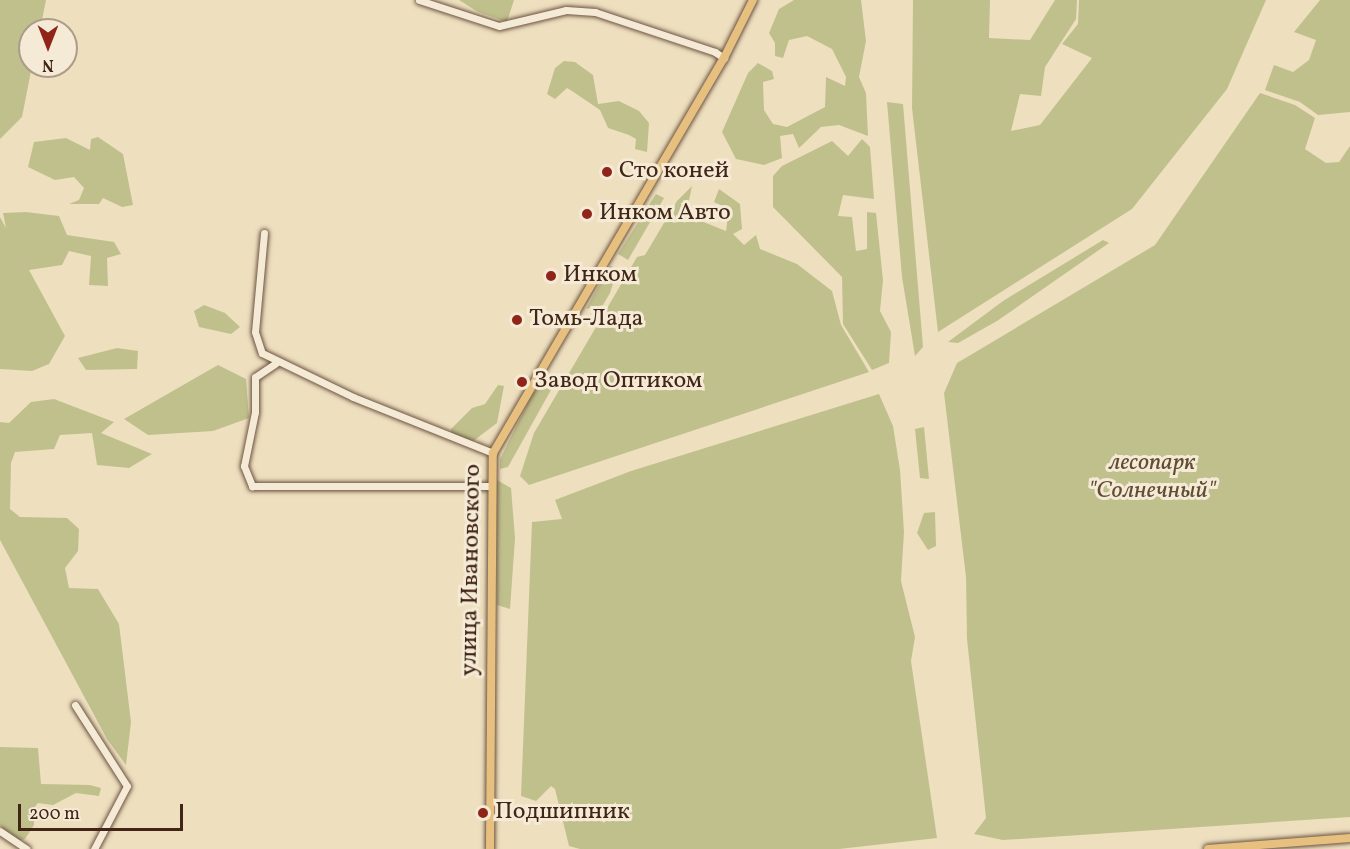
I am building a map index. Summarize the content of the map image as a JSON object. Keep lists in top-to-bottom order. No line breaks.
{"streets":{"main road":["улица Ивановского"]},"parks":["лесопарк \"Солнечный\""],"places":["Сто коней","Инком Авто","Инком","Томь-Лада","Завод Оптиком","Подшипник"],"scale_bar":"200 m","north":"bottom"}
